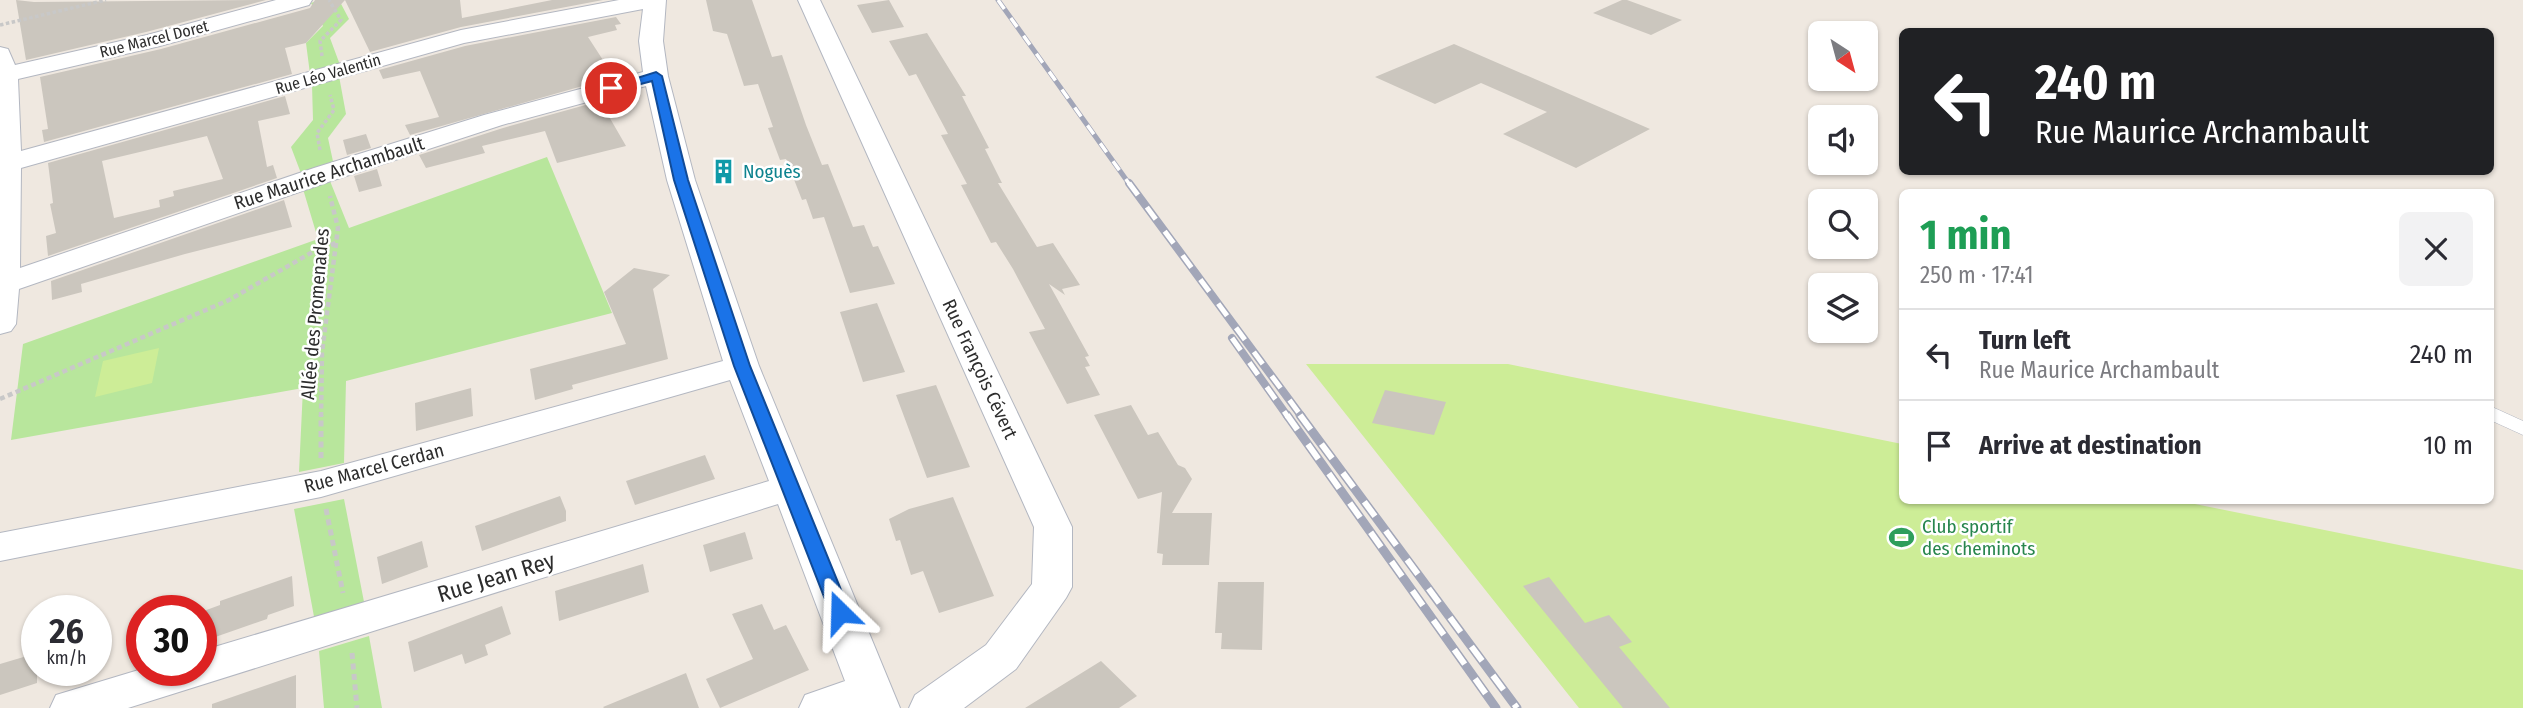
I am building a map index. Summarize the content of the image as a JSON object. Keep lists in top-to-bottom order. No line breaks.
{"streets":{"street":["Rue Marcel Doret","Rue Léo Valentin","Rue Maurice Archambault","Rue François Cévert","Rue Marcel Cerdan","Rue Jean Rey"],"path":["Allée des Promenades"]},"crossings":[["Rue Léo Valentin","Allée des Promenades"],["Rue Maurice Archambault","Allée des Promenades"],["Allée des Promenades","Rue Marcel Cerdan"]],"places":{"building":["Noguès"],"sports":["Club sportif des cheminots"]},"north":"bottom right","page":{"turn":["240 m","Rue Maurice Archambault"],"heading":["1 min","250 m · 17:41"],"list":[{"name":"Turn left","note":"Rue Maurice Archambault","value":"240 m"},{"name":"Arrive at destination","value":"10 m"}],"speed":"26 km/h","limit":"30"}}
